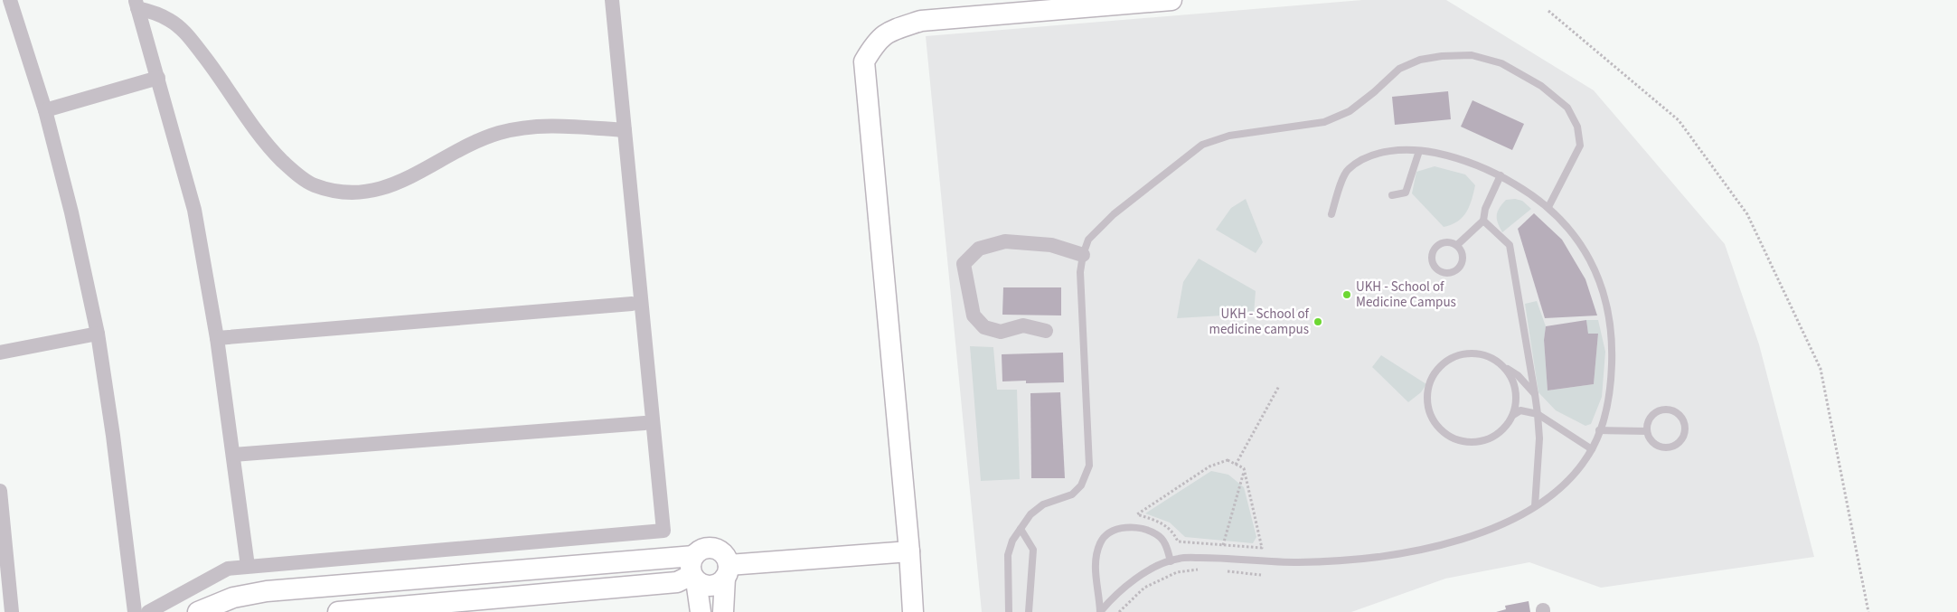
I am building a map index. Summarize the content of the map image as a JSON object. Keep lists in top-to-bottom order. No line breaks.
{"places":["UKH - School of Medicine Campus","UKH - School of medicine campus"]}
